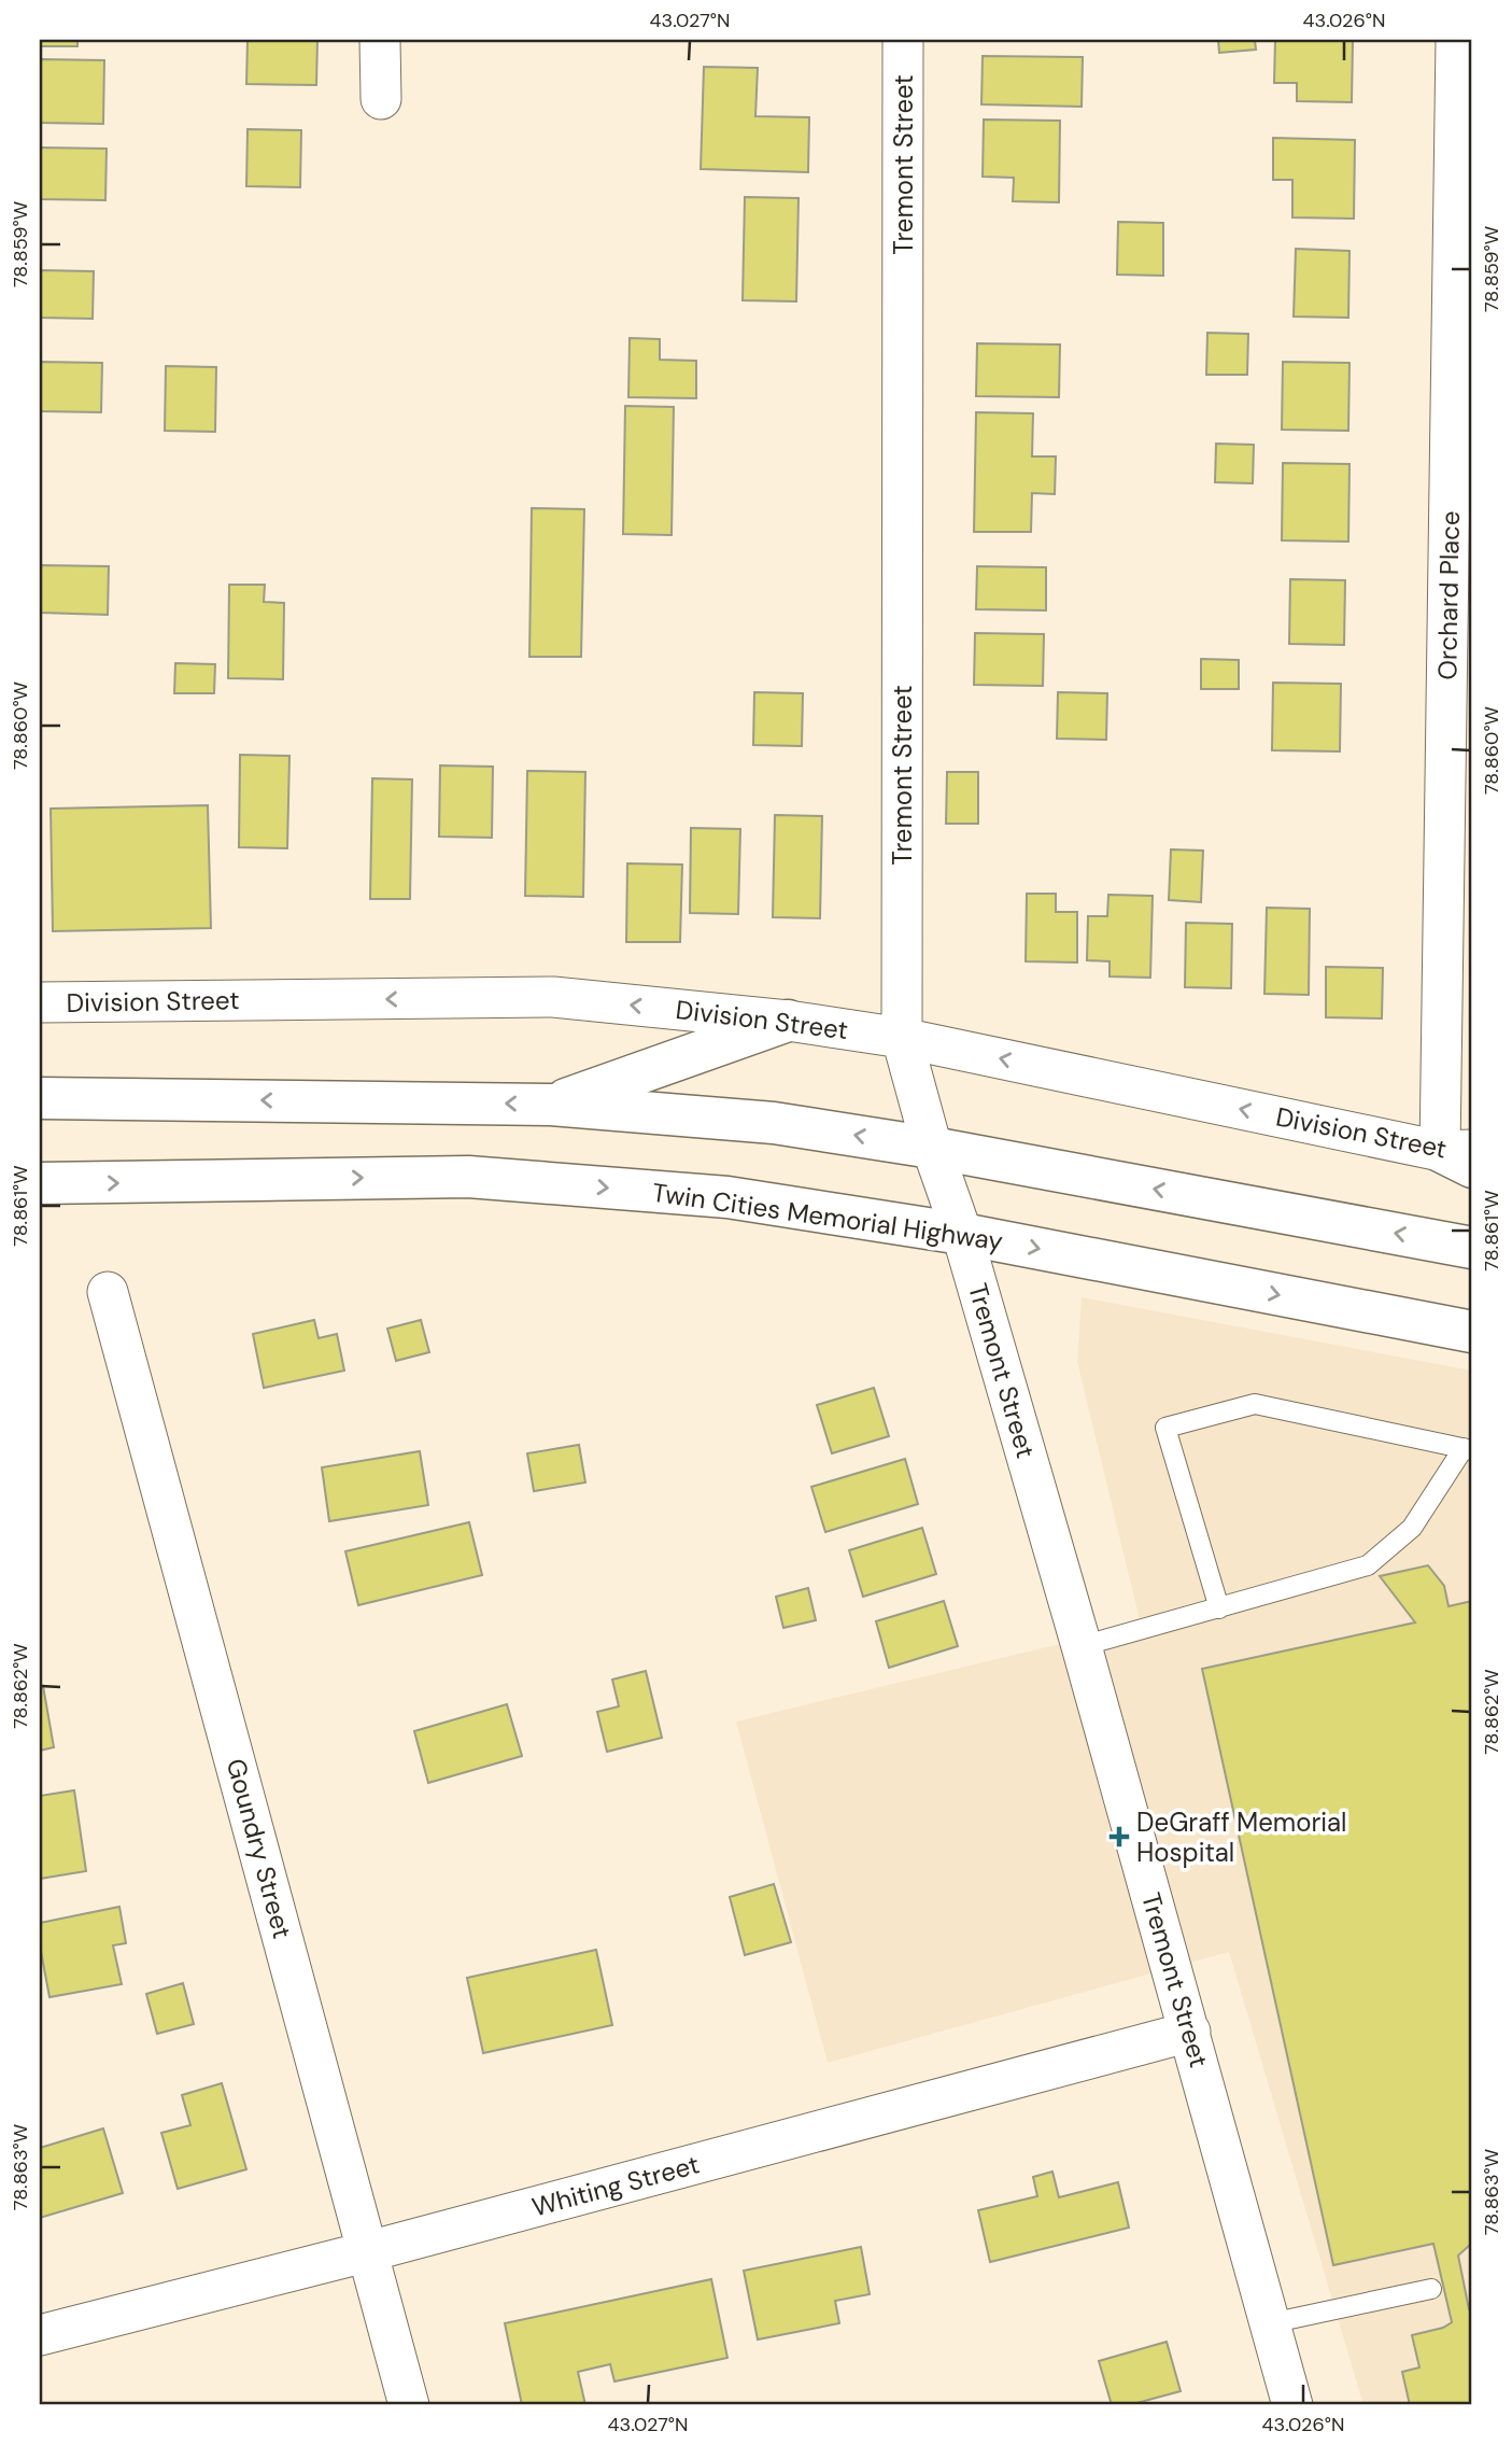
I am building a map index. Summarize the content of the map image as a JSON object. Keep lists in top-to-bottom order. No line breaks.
{"streets":{"main road":["Twin Cities Memorial Highway"],"street":["Tremont Street","Orchard Place","Division Street","Goundry Street","Whiting Street"]},"crossings":[["Tremont Street","Division Street"],["Tremont Street","Twin Cities Memorial Highway"],["Tremont Street","Whiting Street"],["Orchard Place","Division Street"],["Goundry Street","Whiting Street"]],"one_way":["Division Street"],"places":{"health":["DeGraff Memorial Hospital"]},"coordinates":["43.027°N","43.026°N","78.859°W","78.860°W","78.861°W","78.862°W","78.863°W"]}
